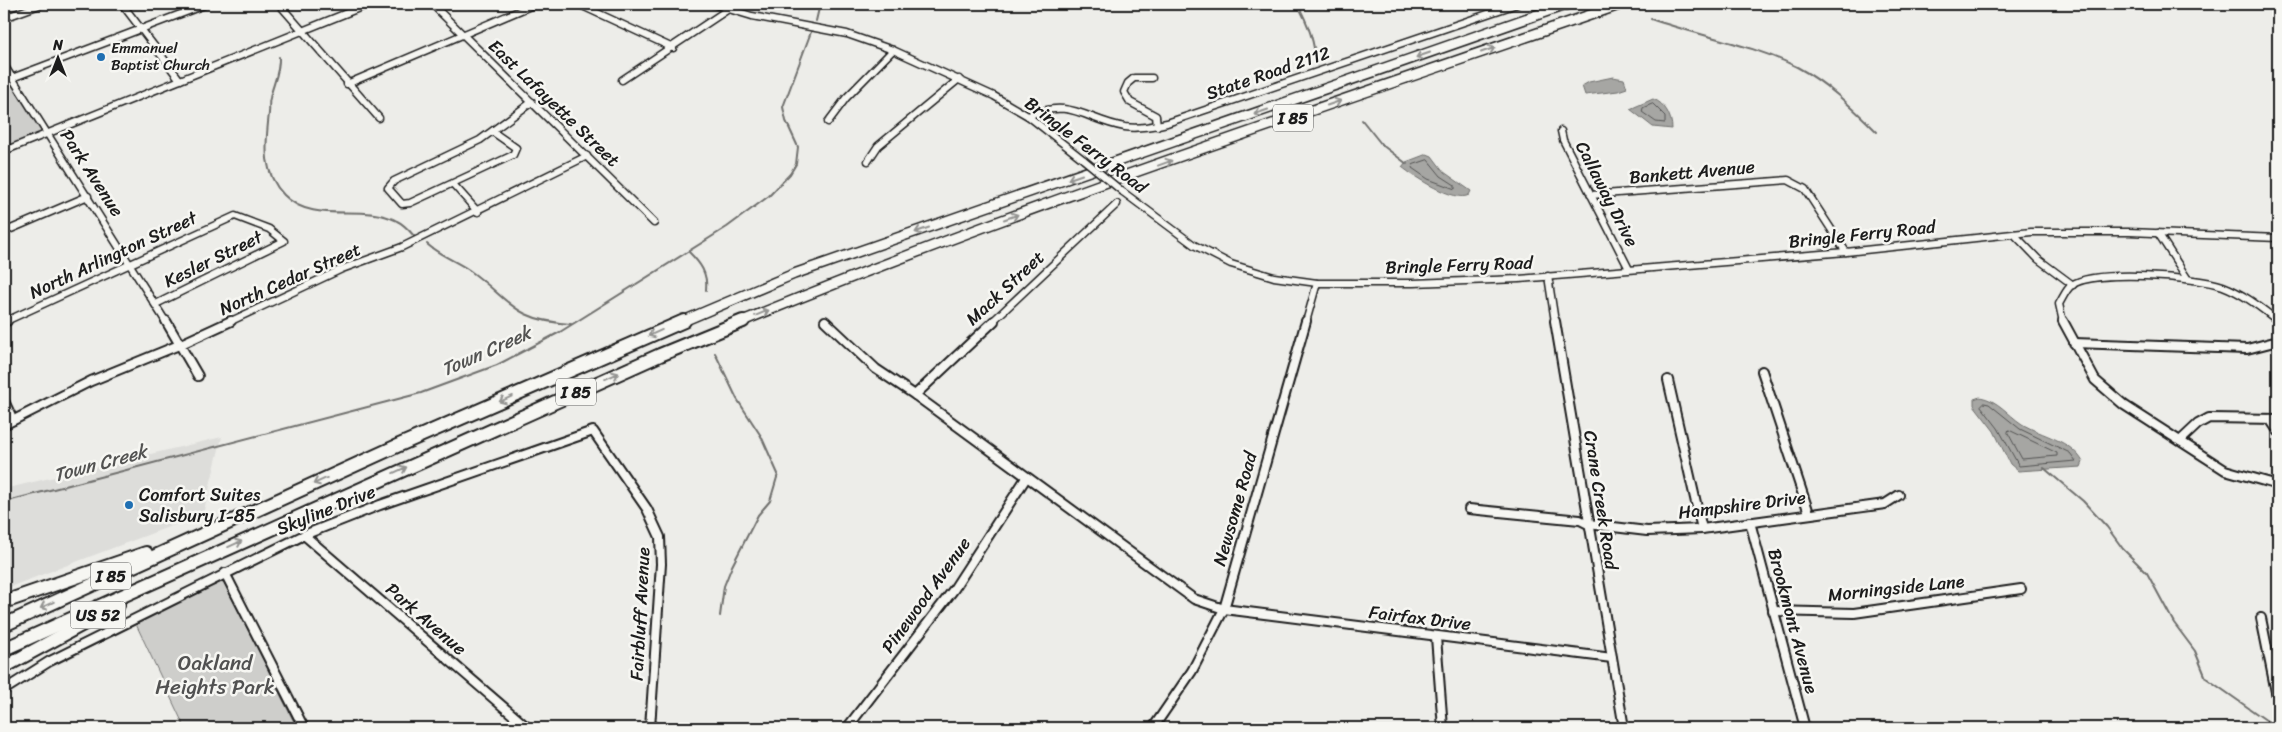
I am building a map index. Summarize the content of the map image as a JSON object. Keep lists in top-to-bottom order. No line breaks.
{"streets":{"highway":["I 85","US 52"],"street":["State Road 2112","East Lafayette Street","Bringle Ferry Road","Bankett Avenue","Park Avenue","Callaway Drive","North Arlington Street","Kesler Street","North Cedar Street","Mack Street","Crane Creek Road","Hampshire Drive","Newsome Road","Skyline Drive","Morningside Lane","Pinewood Avenue","Fairbluff Avenue","Fairfax Drive","Brookmont Avenue"]},"crossings":[["State Road 2112","Bringle Ferry Road"],["East Lafayette Street","North Cedar Street"],["I 85","US 52"],["Bringle Ferry Road","Bankett Avenue"],["Bringle Ferry Road","Callaway Drive"],["Bringle Ferry Road","Crane Creek Road"],["Bringle Ferry Road","Newsome Road"],["Bankett Avenue","Callaway Drive"],["Park Avenue","North Arlington Street"],["Park Avenue","Kesler Street"],["Park Avenue","North Cedar Street"],["Park Avenue","Skyline Drive"],["North Arlington Street","Kesler Street"],["Crane Creek Road","Hampshire Drive"],["Crane Creek Road","Fairfax Drive"],["Hampshire Drive","Brookmont Avenue"],["Newsome Road","Fairfax Drive"],["Skyline Drive","Fairbluff Avenue"],["Morningside Lane","Brookmont Avenue"]],"water":["Town Creek"],"parks":["Oakland Heights Park"],"places":["Emmanuel Baptist Church","Comfort Suites Salisbury I-85"],"north":"top"}
